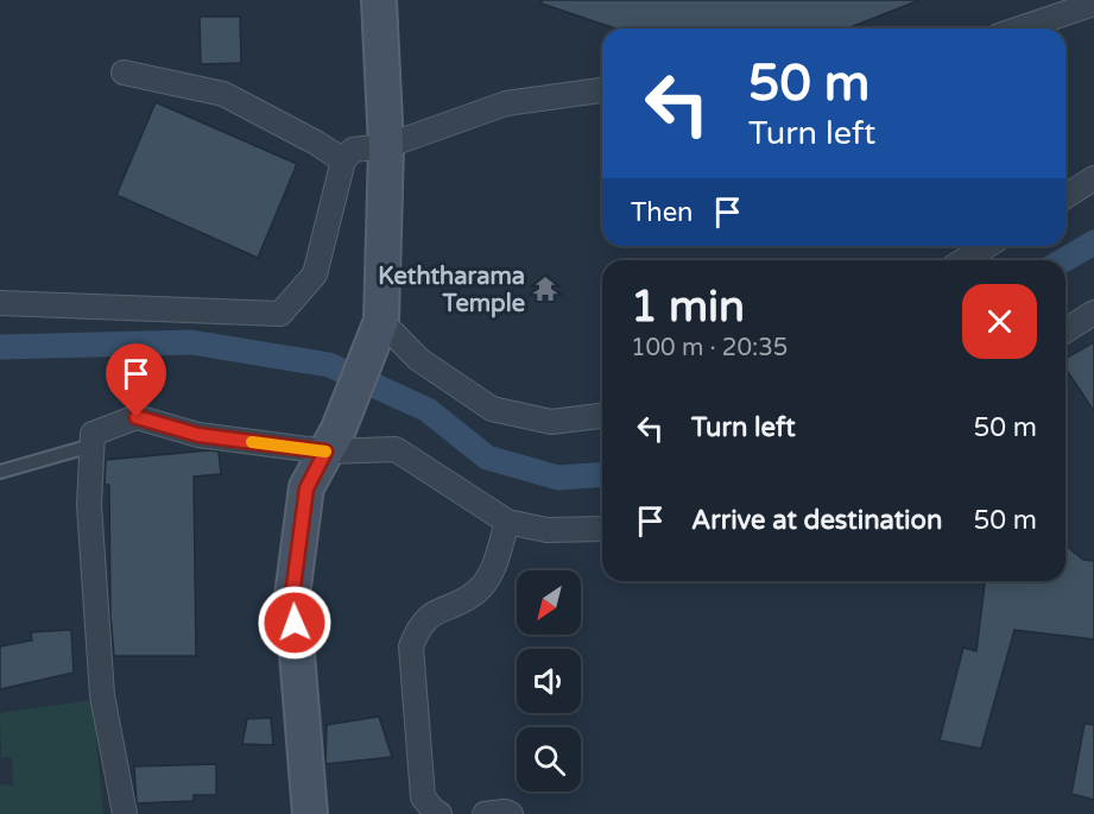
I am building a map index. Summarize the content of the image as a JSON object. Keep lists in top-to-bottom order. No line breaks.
{"places":{"temple":["Keththarama Temple"]},"north":"bottom left","page":{"turn":["50 m","Turn left"],"then":"Then","heading":["1 min","100 m · 20:35"],"list":[{"name":"Turn left","value":"50 m"},{"name":"Arrive at destination","value":"50 m"}]}}
